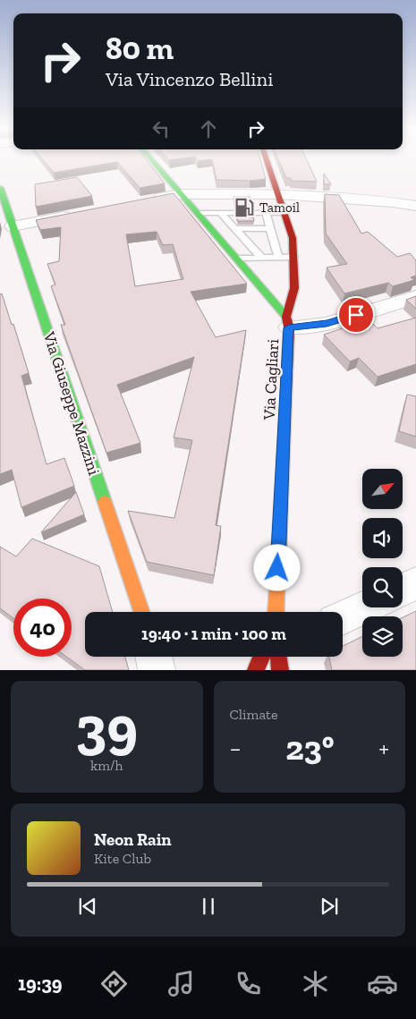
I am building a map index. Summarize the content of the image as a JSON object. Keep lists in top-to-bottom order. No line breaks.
{"streets":{"street":["Via Cagliari","Via Giuseppe Mazzini"]},"places":{"fuel station":["Tamoil"]},"north":"top right","page":{"turn":["80 m","Via Vincenzo Bellini"],"limit":"40","trip":"19:40 · 1 min · 100 m","tile":[["39","km/h"],"Climate"],"heat":["−","23°","+"],"song":["Neon Rain","Kite Club"],"tabs":"19:39"}}
